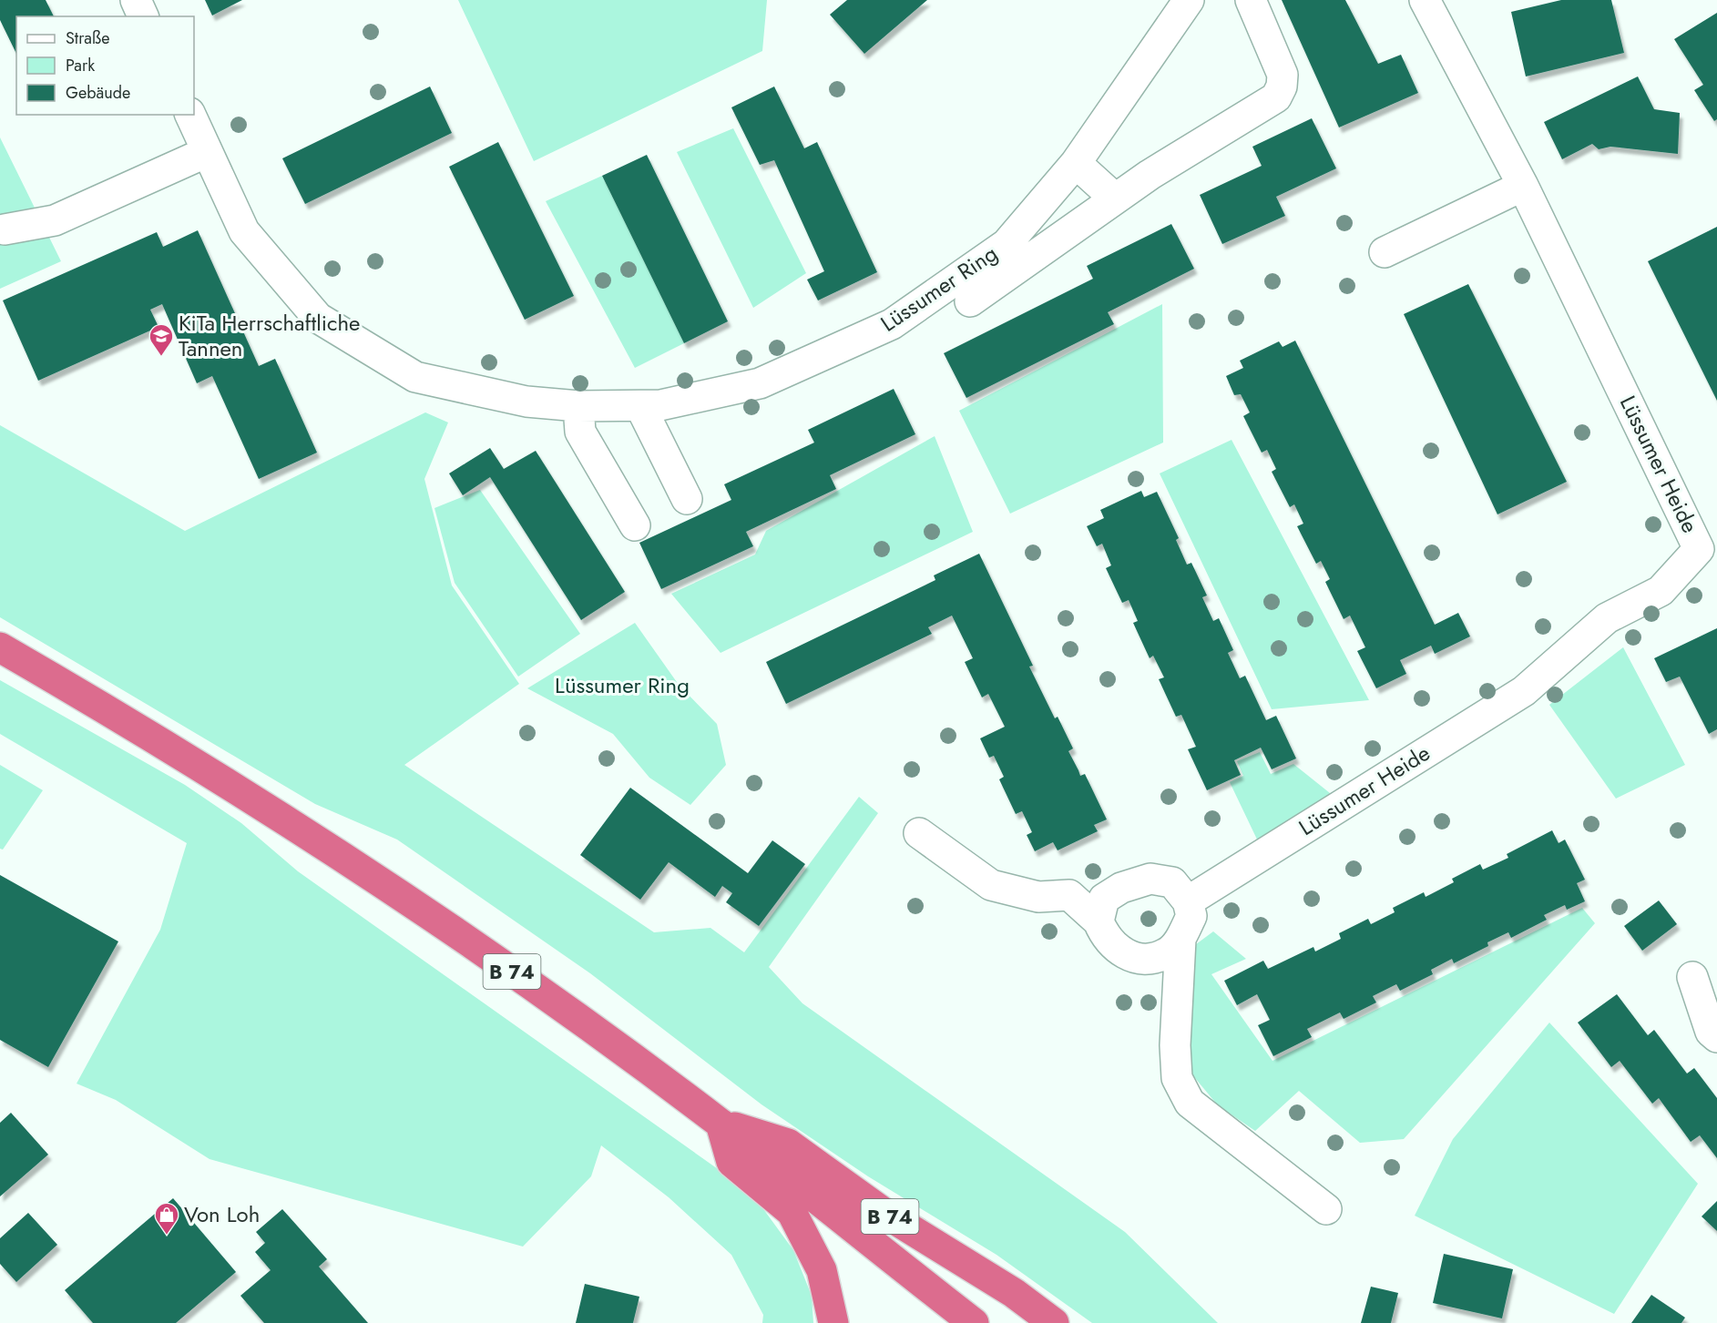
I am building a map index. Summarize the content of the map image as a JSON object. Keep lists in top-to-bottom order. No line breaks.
{"streets":{"highway":["B 74"],"street":["Lüssumer Ring","Lüssumer Heide"]},"parks":["Lüssumer Ring"],"places":{"school or university":["KiTa Herrschaftliche Tannen"],"shop":["Von Loh"]},"legend":["Straße","Park","Gebäude"]}
